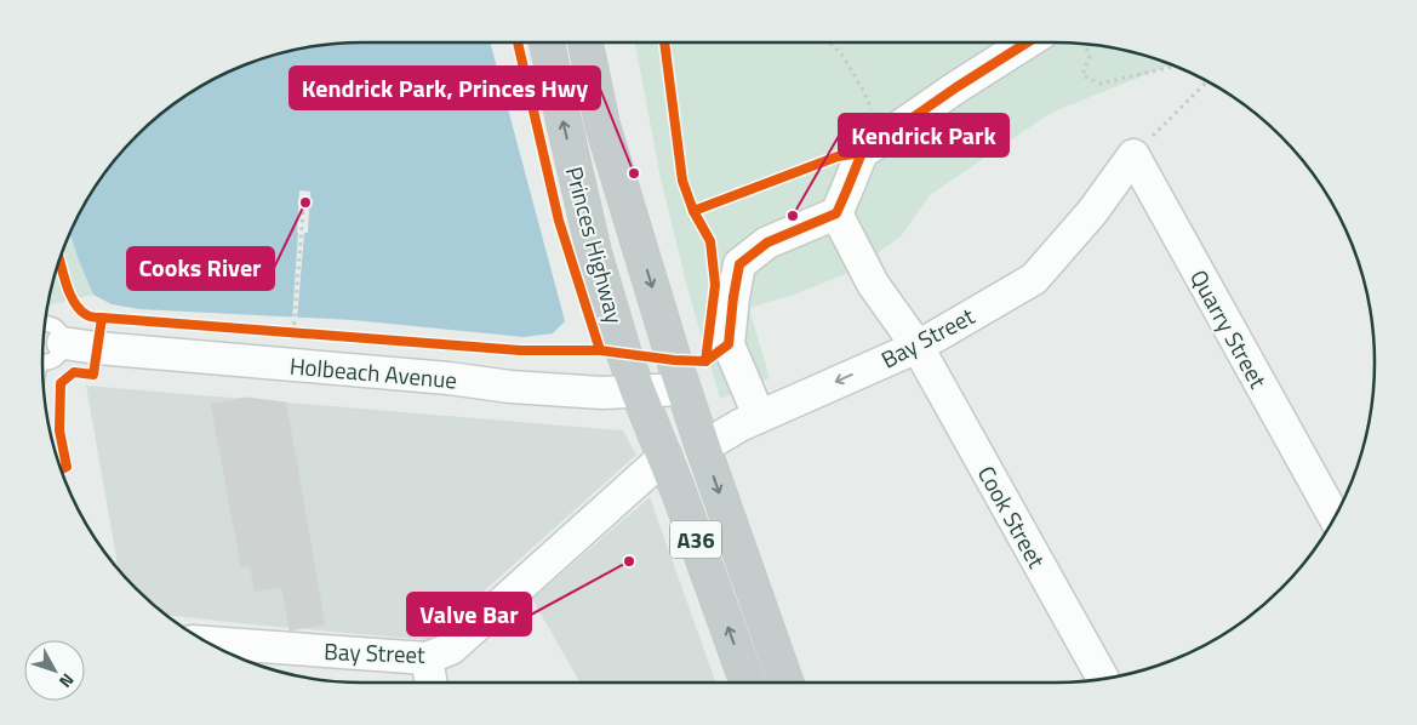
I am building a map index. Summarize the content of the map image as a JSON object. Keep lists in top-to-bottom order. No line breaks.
{"streets":{"highway":["Princes Highway","A36"],"street":["Quarry Street","Bay Street","Holbeach Avenue","Cook Street"]},"crossings":[["Princes Highway","Bay Street"],["Princes Highway","Holbeach Avenue"],["Quarry Street","Bay Street"],["Bay Street","Cook Street"]],"places":["Kendrick Park, Princes Hwy","Cooks River","Kendrick Park","Valve Bar"],"north":"bottom right"}
